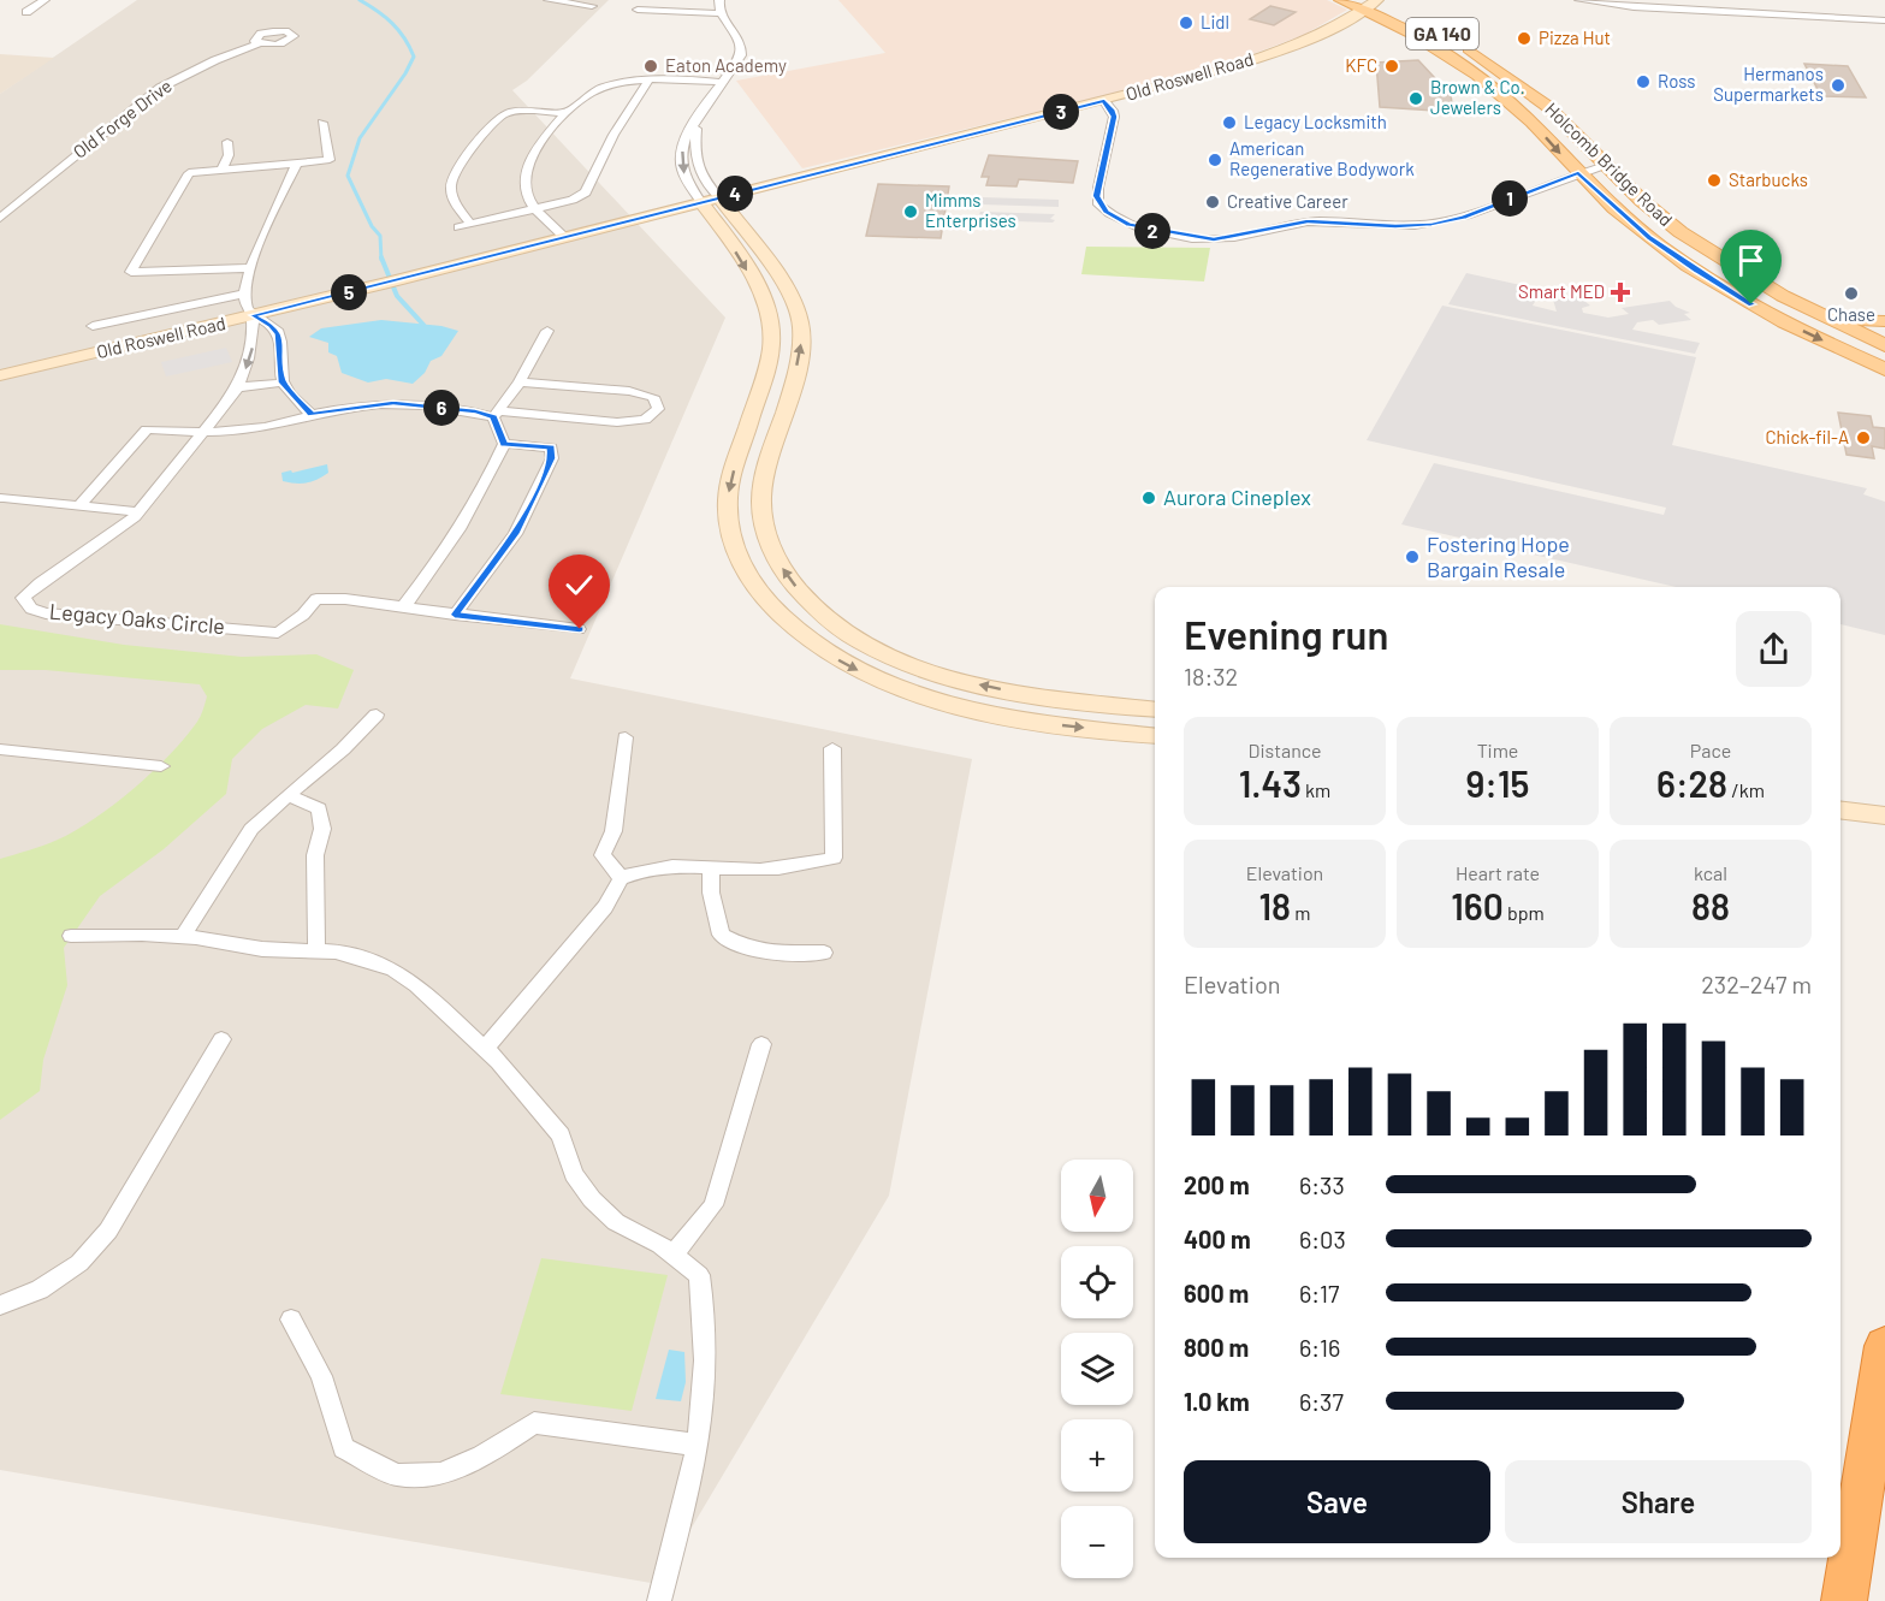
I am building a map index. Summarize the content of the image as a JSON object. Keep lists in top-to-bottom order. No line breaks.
{"streets":{"main road":["GA 140","Holcomb Bridge Road"],"street":["Old Roswell Road","Old Forge Drive","Legacy Oaks Circle"]},"crossings":[["GA 140","Holcomb Bridge Road"],["Old Roswell Road","Holcomb Bridge Road"],["Old Roswell Road","Legacy Oaks Circle"]],"places":{"other":["Lidl","Pizza Hut","Eaton Academy","KFC","Ross","Hermanos Supermarkets","Brown & Co. Jewelers","Legacy Locksmith","American Regenerative Bodywork","Starbucks","Creative Career","Mimms Enterprises","Chase","Chick-fil-A","Aurora Cineplex","Fostering Hope Bargain Resale"],"health":["Smart MED"]},"north":"bottom","page":{"pins":["3","4","1","2","5","6"],"heading":["Evening run","18:32"],"stats":[["Distance","1.43 km"],["Time","9:15"],["Pace","6:28 /km"],["Elevation","18 m"],["Heart rate","160 bpm"],["kcal","88"]],"chart":["Elevation","232–247 m"],"list":[{"name":"200 m","note":"6:33"},{"name":"400 m","note":"6:03"},{"name":"600 m","note":"6:17"},{"name":"800 m","note":"6:16"},{"name":"1.0 km","note":"6:37"}],"map_buttons":["+","−"],"buttons":["Save","Share"]}}
